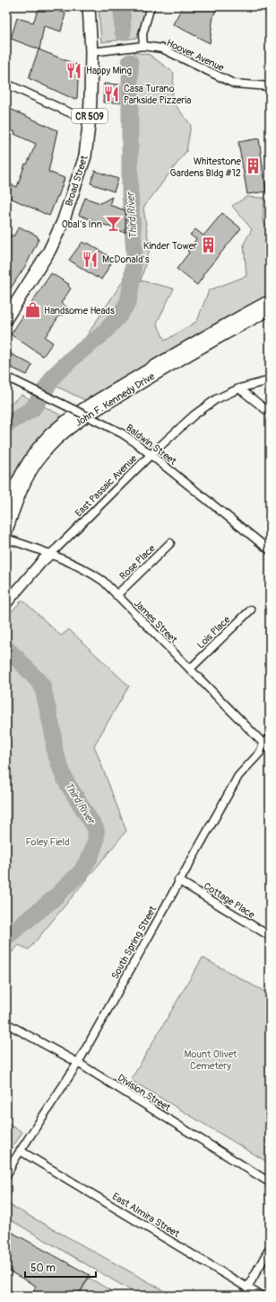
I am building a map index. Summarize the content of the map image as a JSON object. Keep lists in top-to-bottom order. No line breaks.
{"streets":{"main road":["CR 509","Broad Street","John F. Kennedy Drive"],"street":["Hoover Avenue","Baldwin Street","East Passaic Avenue","Rose Place","James Street","Lois Place","Cottage Place","South Spring Street","Division Street","East Almira Street"]},"crossings":[["Hoover Avenue","Broad Street"],["Baldwin Street","East Passaic Avenue"],["East Passaic Avenue","James Street"],["Rose Place","James Street"],["James Street","Lois Place"],["James Street","South Spring Street"],["Cottage Place","South Spring Street"],["South Spring Street","Division Street"],["South Spring Street","East Almira Street"]],"water":["Third River"],"parks":["Foley Field","Mount Olivet Cemetery"],"places":{"restaurant":["Happy Ming","Casa Turano Parkside Pizzeria","McDonald's"],"building":["Whitestone Gardens Bldg #12","Kinder Tower"],"bar":["Obal's Inn"],"shop":["Handsome Heads"]},"scale_bar":"50 m"}
